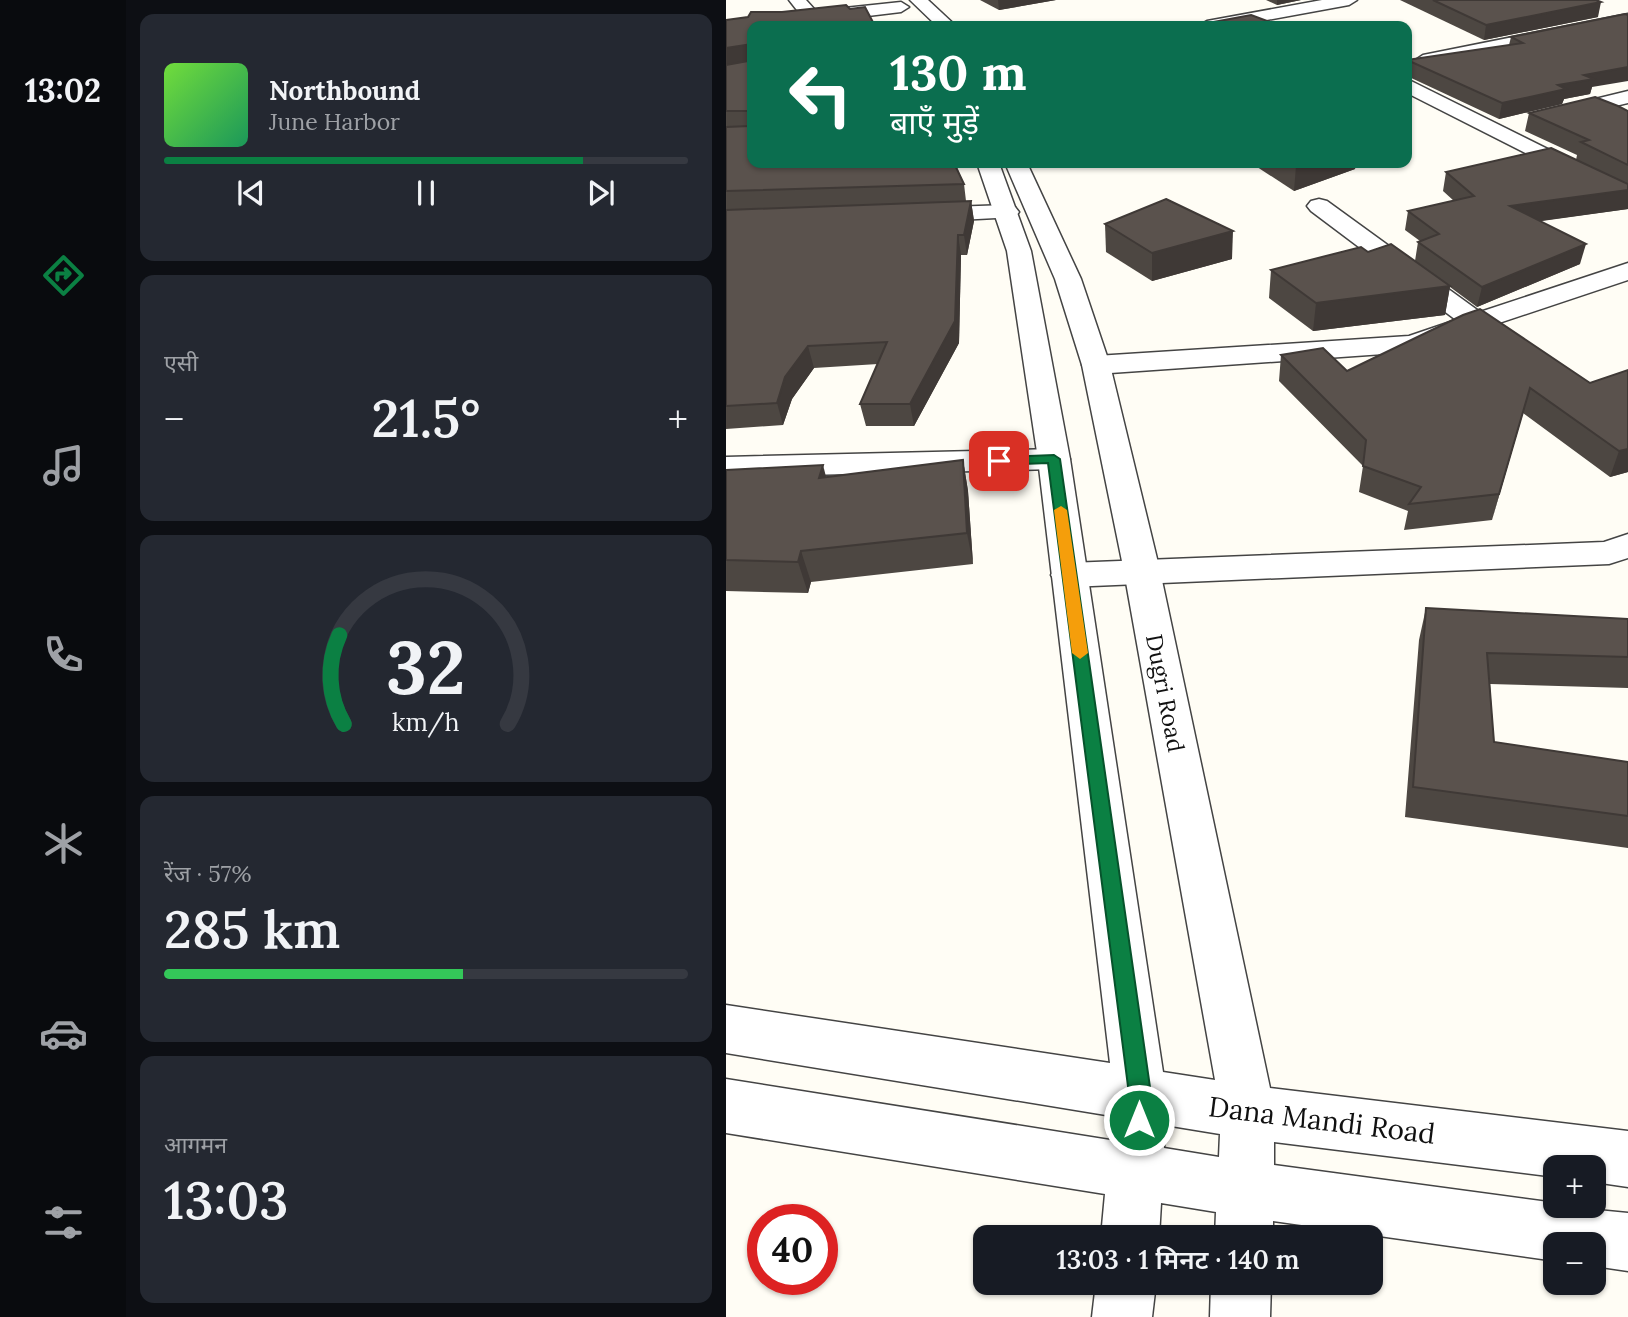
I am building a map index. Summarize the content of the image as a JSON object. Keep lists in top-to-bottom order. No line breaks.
{"streets":{"street":["Dugri Road","Dana Mandi Road"]},"crossings":[["Dugri Road","Dana Mandi Road"]],"page":{"tabs":"13:02","turn":["130 m","बाएँ मुड़ें"],"song":["Northbound","June Harbor"],"tile":["एसी",["रेंज · 57%","285 km"],["आगमन","13:03"]],"heat":["−","21.5°","+"],"map_buttons":["+","−"],"limit":"40","trip":"13:03 · 1 मिनट · 140 m","gauge":["32","km/h"]}}
